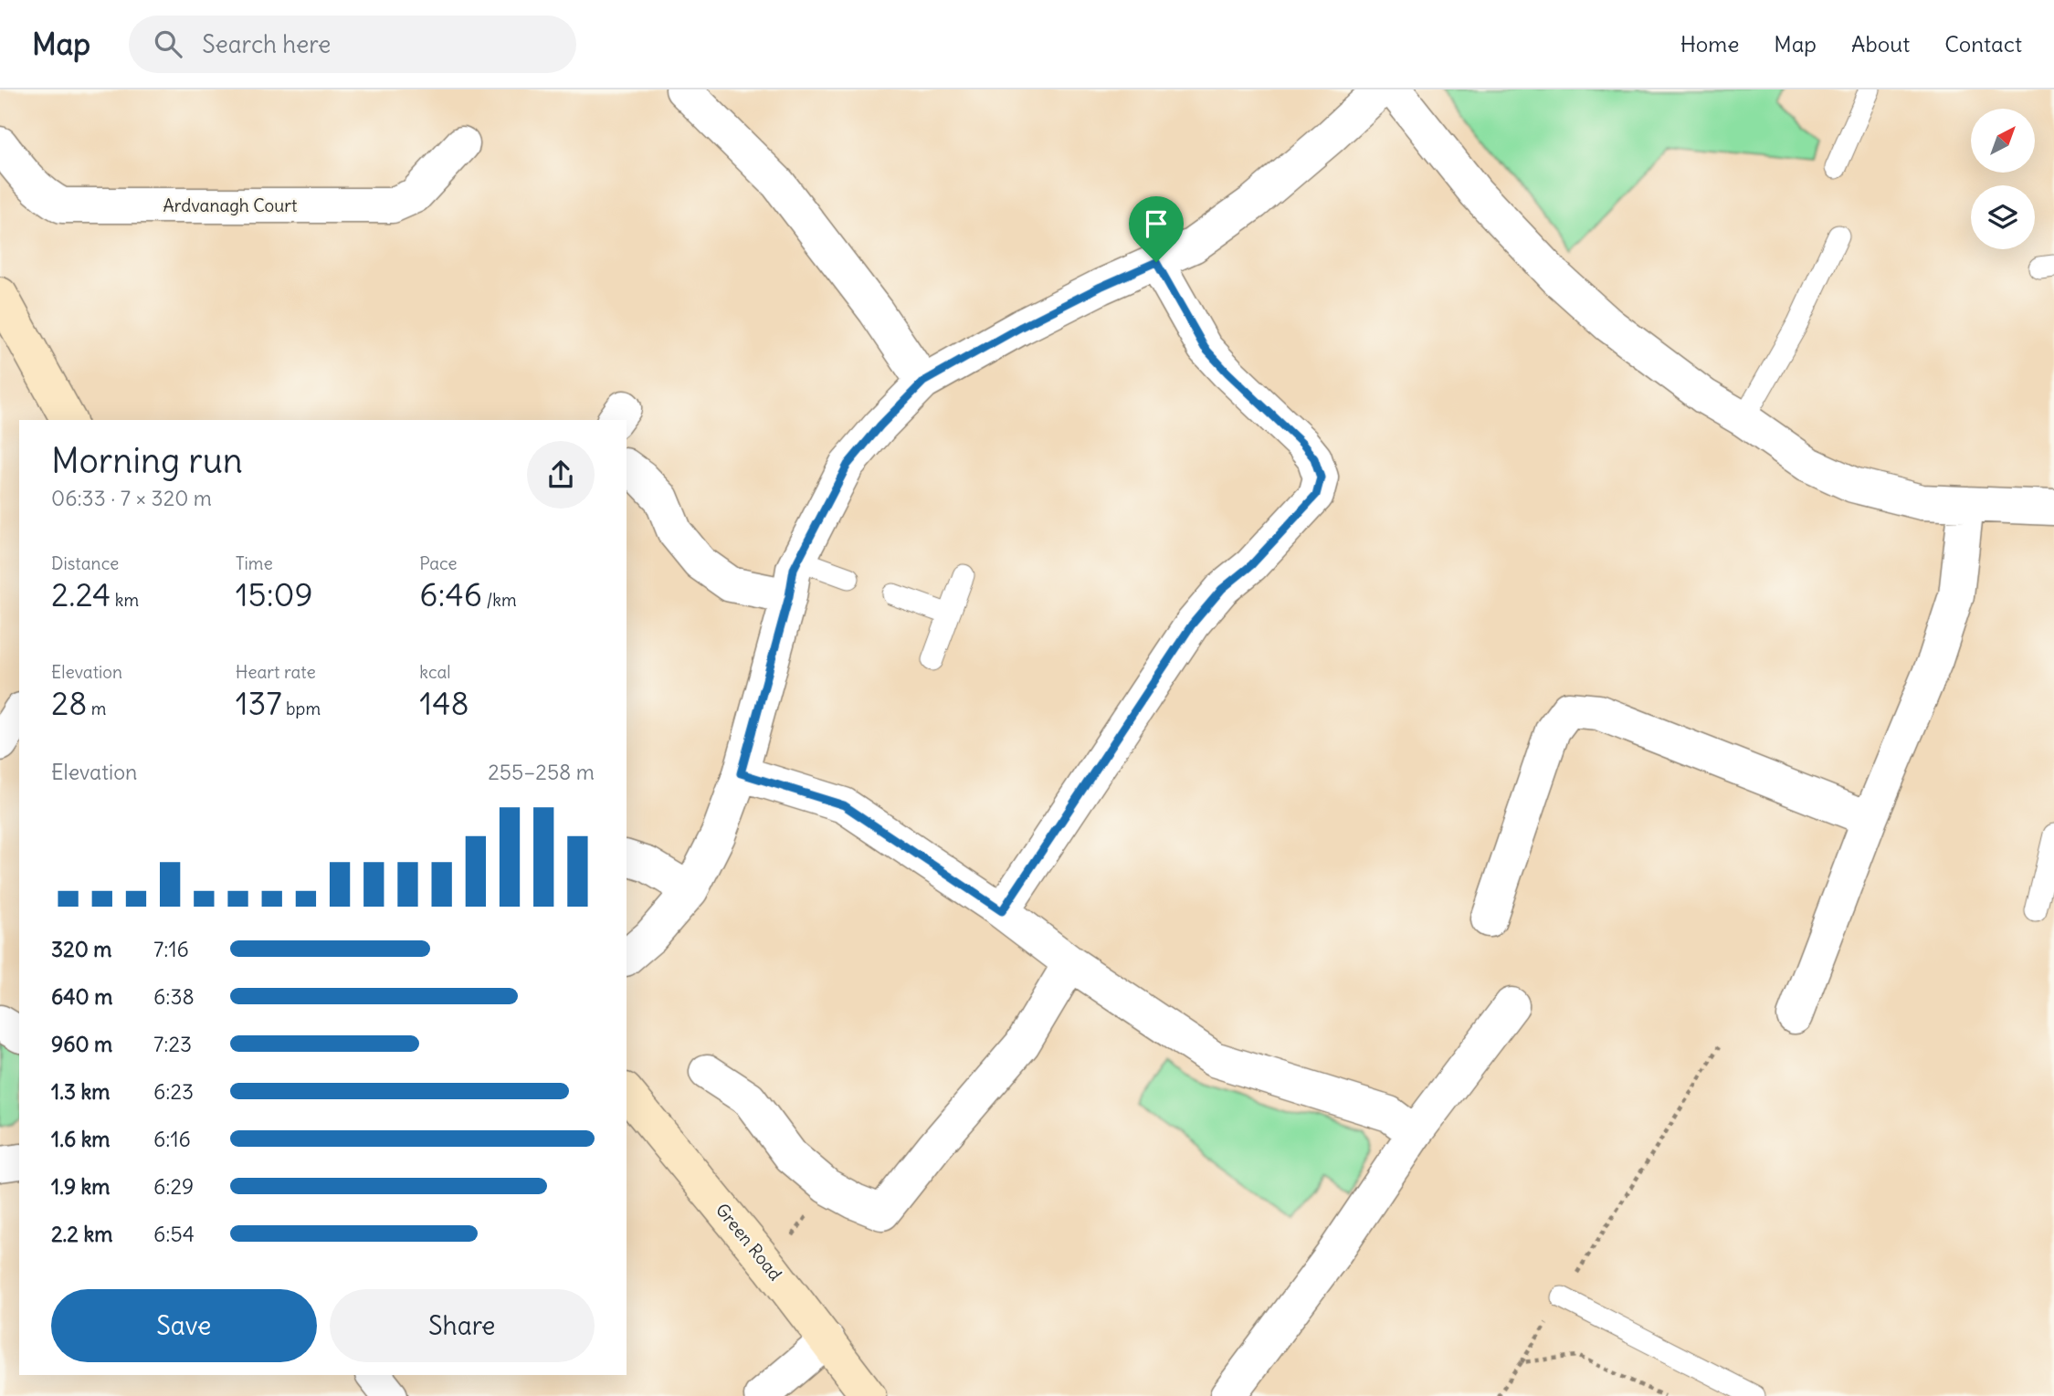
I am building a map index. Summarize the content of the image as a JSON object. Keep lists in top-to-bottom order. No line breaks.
{"streets":{"street":["Ardvanagh Court","Green Road"]},"north":"top right","page":{"header":"Map","search":"Search here","nav":["Home","Map","About","Contact"],"heading":["Morning run","06:33 · 7 × 320 m"],"stats":[["Distance","2.24 km"],["Time","15:09"],["Pace","6:46 /km"],["Elevation","28 m"],["Heart rate","137 bpm"],["kcal","148"]],"chart":["Elevation","255–258 m"],"list":[{"name":"320 m","note":"7:16"},{"name":"640 m","note":"6:38"},{"name":"960 m","note":"7:23"},{"name":"1.3 km","note":"6:23"},{"name":"1.6 km","note":"6:16"},{"name":"1.9 km","note":"6:29"},{"name":"2.2 km","note":"6:54"}],"buttons":["Save","Share"]}}
